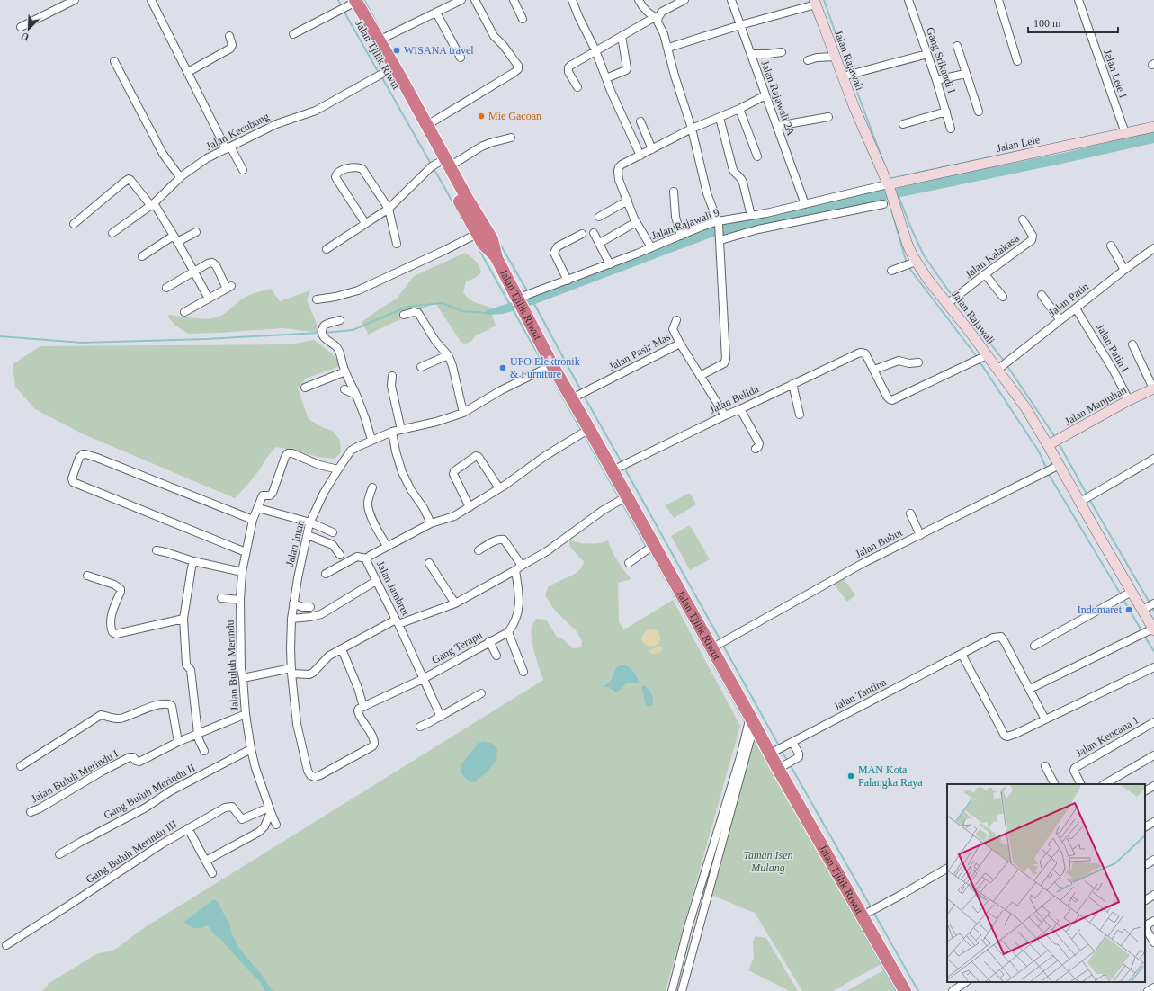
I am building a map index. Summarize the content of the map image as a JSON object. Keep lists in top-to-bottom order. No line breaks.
{"streets":{"highway":["Jalan Tjilik Riwut"],"main road":["Jalan Rajawali","Jalan Lele","Jalan Manjuhan"],"street":["Gang Srikandi I","Jalan Lele I","Jalan Rajawali 2A","Jalan Kecubung","Jalan Rajawali 9","Jalan Kalakasa","Jalan Patin","Jalan Patin I","Jalan Pasir Mas","Jalan Belida","Jalan Intan","Jalan Bubut","Jalan Jambrut","Gang Terapu","Jalan Buluh Merindu","Jalan Tantina","Jalan Kencana 1","Jalan Buluh Merindu I","Gang Buluh Merindu II","Gang Buluh Merindu III"]},"crossings":[["Jalan Tjilik Riwut","Jalan Kecubung"],["Jalan Tjilik Riwut","Jalan Rajawali 9"],["Jalan Tjilik Riwut","Jalan Pasir Mas"],["Jalan Tjilik Riwut","Jalan Belida"],["Jalan Tjilik Riwut","Jalan Intan"],["Jalan Tjilik Riwut","Jalan Bubut"],["Jalan Tjilik Riwut","Jalan Jambrut"],["Jalan Tjilik Riwut","Jalan Tantina"],["Jalan Rajawali","Jalan Lele"],["Jalan Rajawali","Jalan Rajawali 9"],["Jalan Rajawali","Jalan Kalakasa"],["Jalan Rajawali","Jalan Patin"],["Jalan Rajawali","Jalan Manjuhan"],["Jalan Rajawali","Jalan Bubut"],["Jalan Lele I","Jalan Lele"],["Jalan Rajawali 2A","Jalan Rajawali 9"],["Jalan Lele","Jalan Rajawali 9"],["Jalan Patin","Jalan Patin I"],["Jalan Patin I","Jalan Manjuhan"],["Jalan Pasir Mas","Jalan Belida"],["Jalan Intan","Gang Terapu"],["Jalan Intan","Jalan Buluh Merindu"],["Jalan Buluh Merindu","Jalan Buluh Merindu I"],["Jalan Buluh Merindu","Gang Buluh Merindu II"],["Jalan Buluh Merindu","Gang Buluh Merindu III"]],"parks":["Taman Isen Mulang"],"places":["WISANA travel","Mie Gacoan","UFO Elektronik & Furniture","Indomaret","MAN Kota Palangka Raya"],"scale_bar":"100 m","north":"bottom left"}
